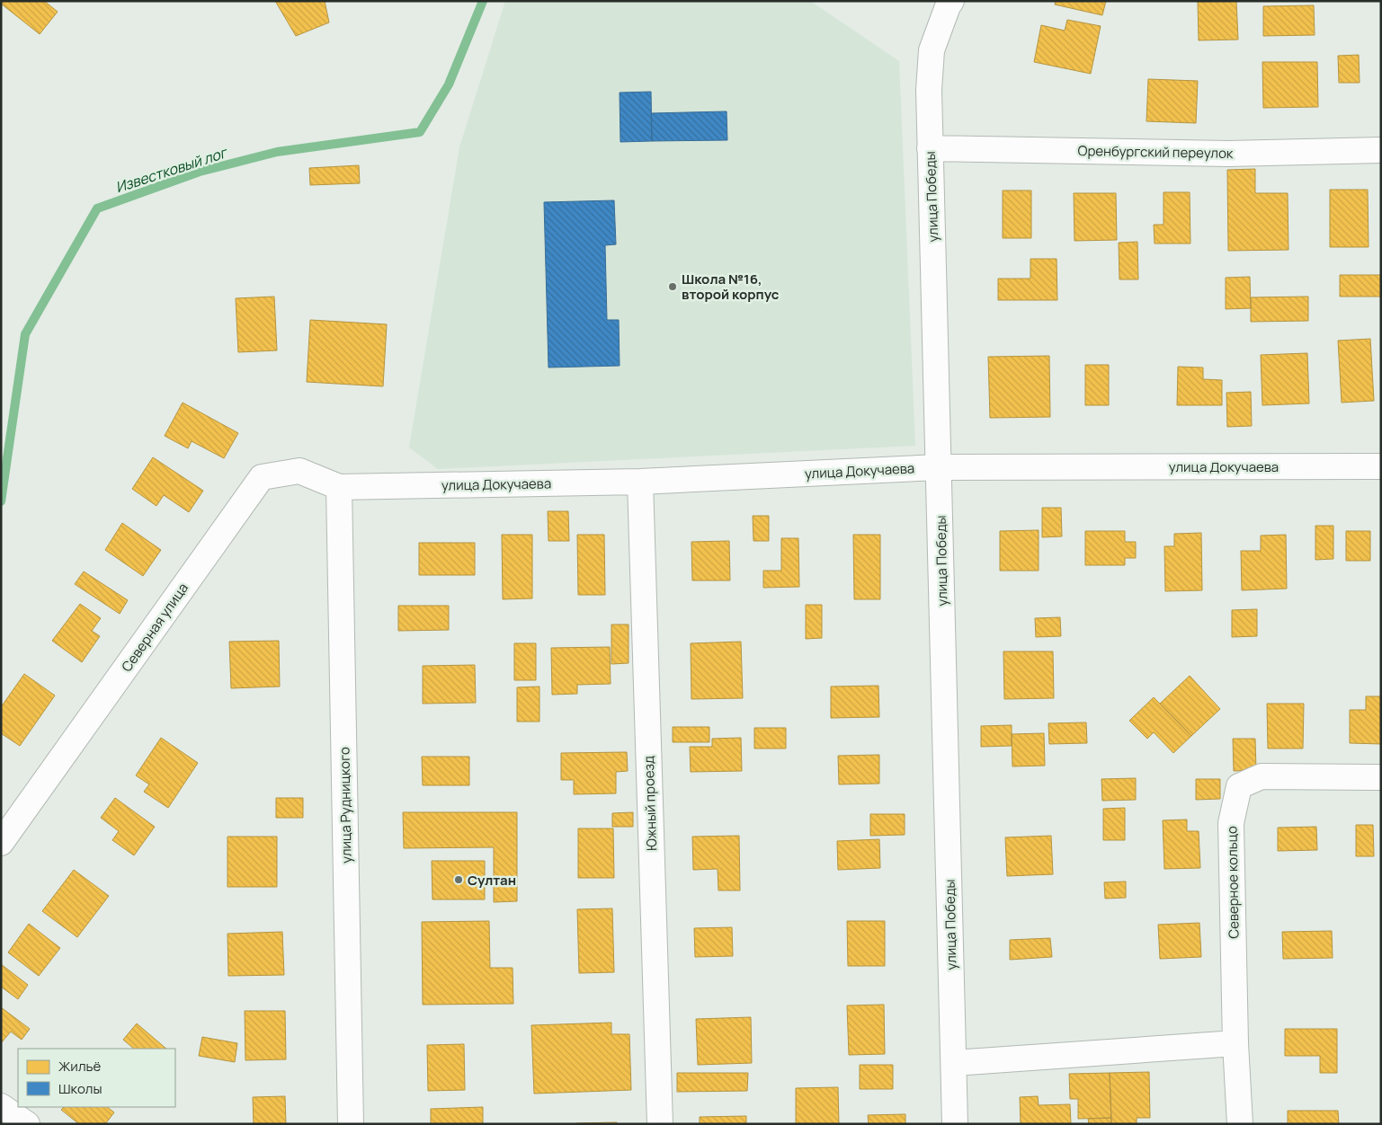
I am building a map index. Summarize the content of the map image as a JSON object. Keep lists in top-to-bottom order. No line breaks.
{"streets":{"street":["Оренбургский переулок","улица Победы","улица Докучаева","Северная улица","Южный проезд","улица Рудницкого","Северное кольцо"]},"crossings":[["Оренбургский переулок","улица Победы"],["улица Победы","улица Докучаева"],["улица Докучаева","Северная улица"],["улица Докучаева","Южный проезд"],["улица Докучаева","улица Рудницкого"],["Северная улица","улица Рудницкого"]],"water":["Известковый лог"],"places":["Школа №16, второй корпус","Султан"],"legend":["Жильё","Школы"]}
